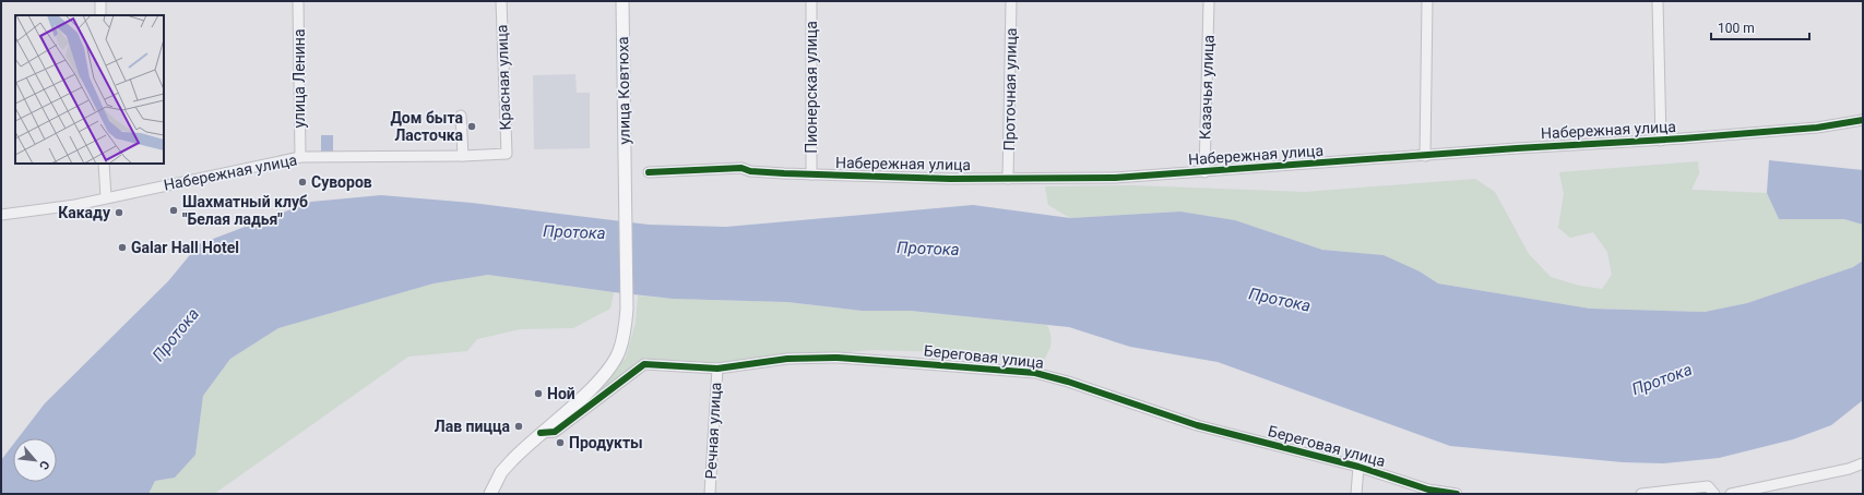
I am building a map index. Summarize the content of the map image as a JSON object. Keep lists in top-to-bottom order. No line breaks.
{"streets":{"main road":["улица Ковтюха"],"street":["Красная улица","улица Ленина","Пионерская улица","Казачья улица","Проточная улица","Набережная улица","Береговая улица","Речная улица"]},"crossings":[["Красная улица","Набережная улица"],["улица Ленина","Набережная улица"],["Пионерская улица","Набережная улица"],["Казачья улица","Набережная улица"],["Проточная улица","Набережная улица"],["улица Ковтюха","Береговая улица"],["Береговая улица","Речная улица"]],"water":["Протока"],"places":["Дом быта Ласточка","Суворов","Шахматный клуб \"Белая ладья\"","Какаду","Galar Hall Hotel","Ной","Лав пицца","Продукты"],"scale_bar":"100 m","north":"bottom right"}
